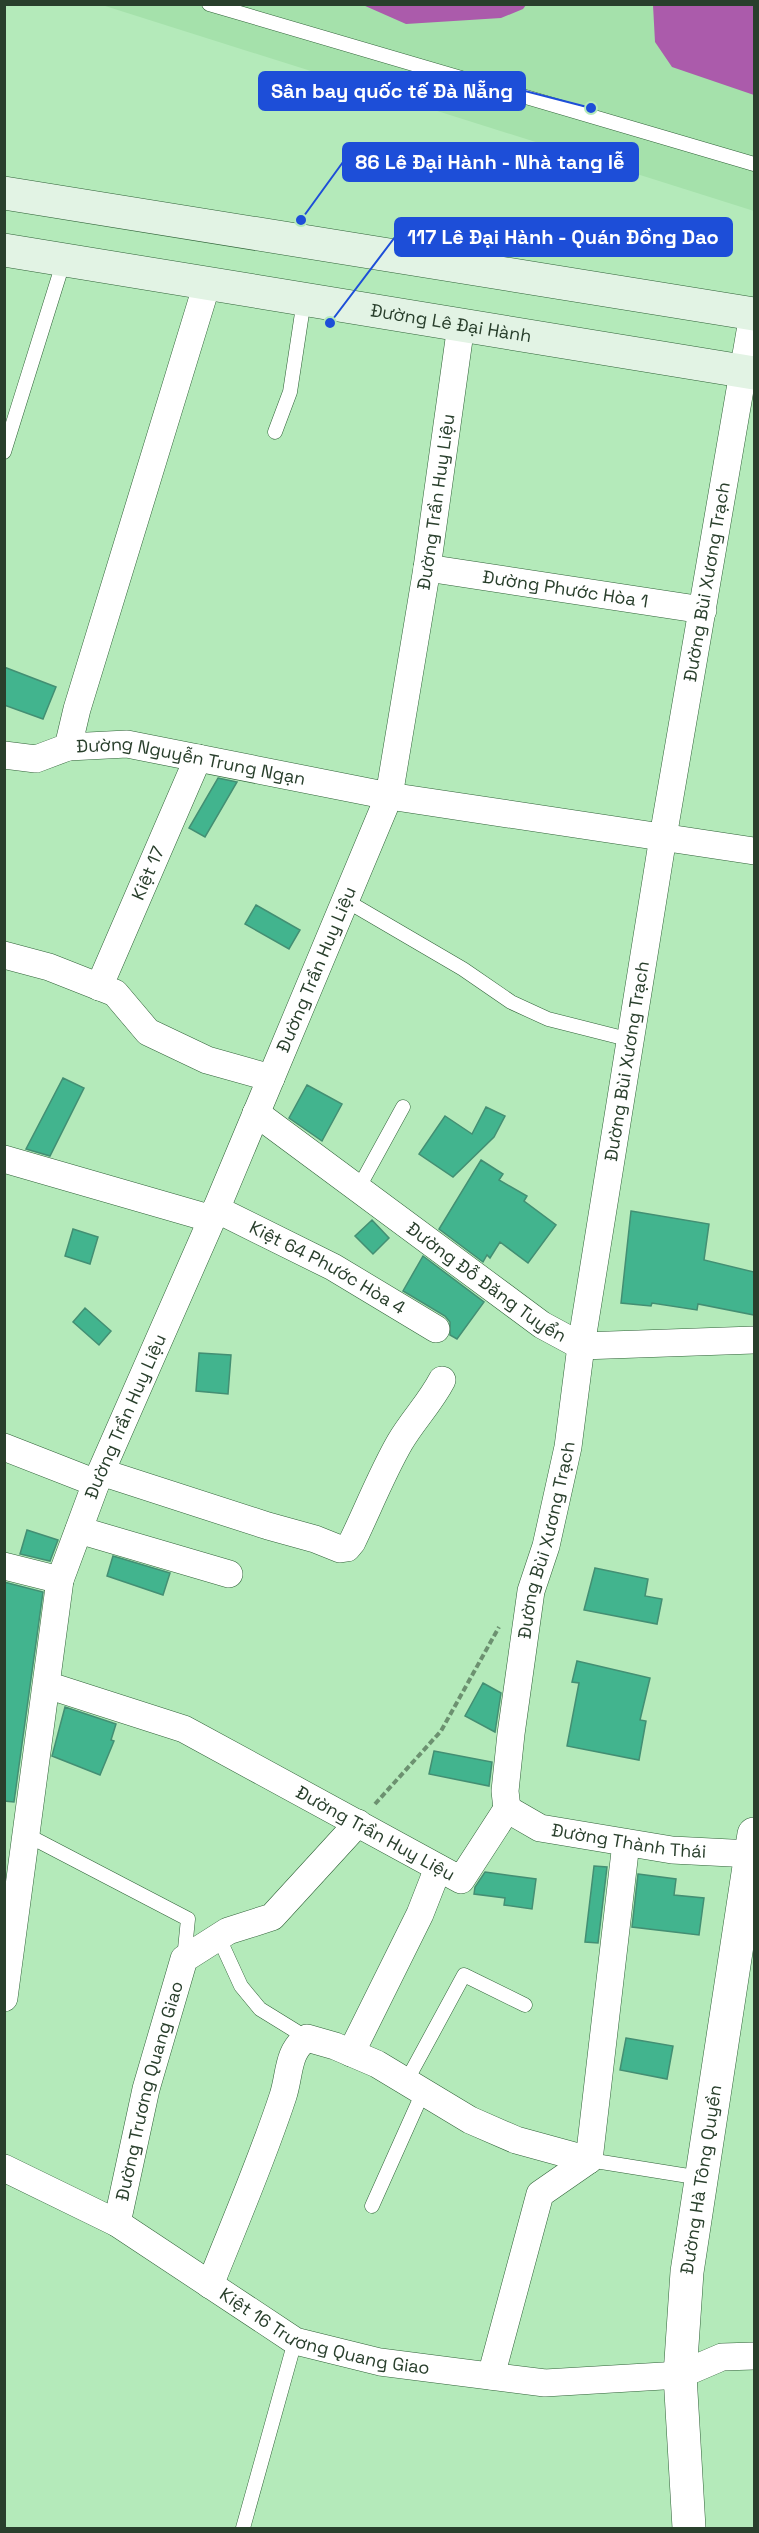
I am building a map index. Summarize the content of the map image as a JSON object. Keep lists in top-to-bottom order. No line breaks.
{"streets":{"main road":["Đường Lê Đại Hành"],"street":["Đường Trần Huy Liệu","Đường Bùi Xương Trạch","Đường Phước Hòa 1","Đường Nguyễn Trung Ngạn","Kiệt 17","Kiệt 64 Phước Hòa 4","Đường Đỗ Đăng Tuyển","Đường Thành Thái","Đường Trương Quang Giao","Đường Hà Tông Quyền","Kiệt 16 Trương Quang Giao"]},"crossings":[["Đường Lê Đại Hành","Đường Trần Huy Liệu"],["Đường Lê Đại Hành","Đường Bùi Xương Trạch"],["Đường Lê Đại Hành","Đường Nguyễn Trung Ngạn"],["Đường Trần Huy Liệu","Đường Bùi Xương Trạch"],["Đường Trần Huy Liệu","Đường Phước Hòa 1"],["Đường Trần Huy Liệu","Đường Nguyễn Trung Ngạn"],["Đường Trần Huy Liệu","Kiệt 64 Phước Hòa 4"],["Đường Trần Huy Liệu","Đường Đỗ Đăng Tuyển"],["Đường Trần Huy Liệu","Đường Thành Thái"],["Đường Bùi Xương Trạch","Đường Phước Hòa 1"],["Đường Bùi Xương Trạch","Đường Nguyễn Trung Ngạn"],["Đường Bùi Xương Trạch","Đường Đỗ Đăng Tuyển"],["Đường Bùi Xương Trạch","Đường Thành Thái"],["Đường Nguyễn Trung Ngạn","Kiệt 17"],["Đường Thành Thái","Đường Hà Tông Quyền"],["Đường Trương Quang Giao","Kiệt 16 Trương Quang Giao"],["Đường Hà Tông Quyền","Kiệt 16 Trương Quang Giao"]],"places":["Sân bay quốc tế Đà Nẵng","86 Lê Đại Hành - Nhà tang lễ","117 Lê Đại Hành - Quán Đồng Dao"]}
